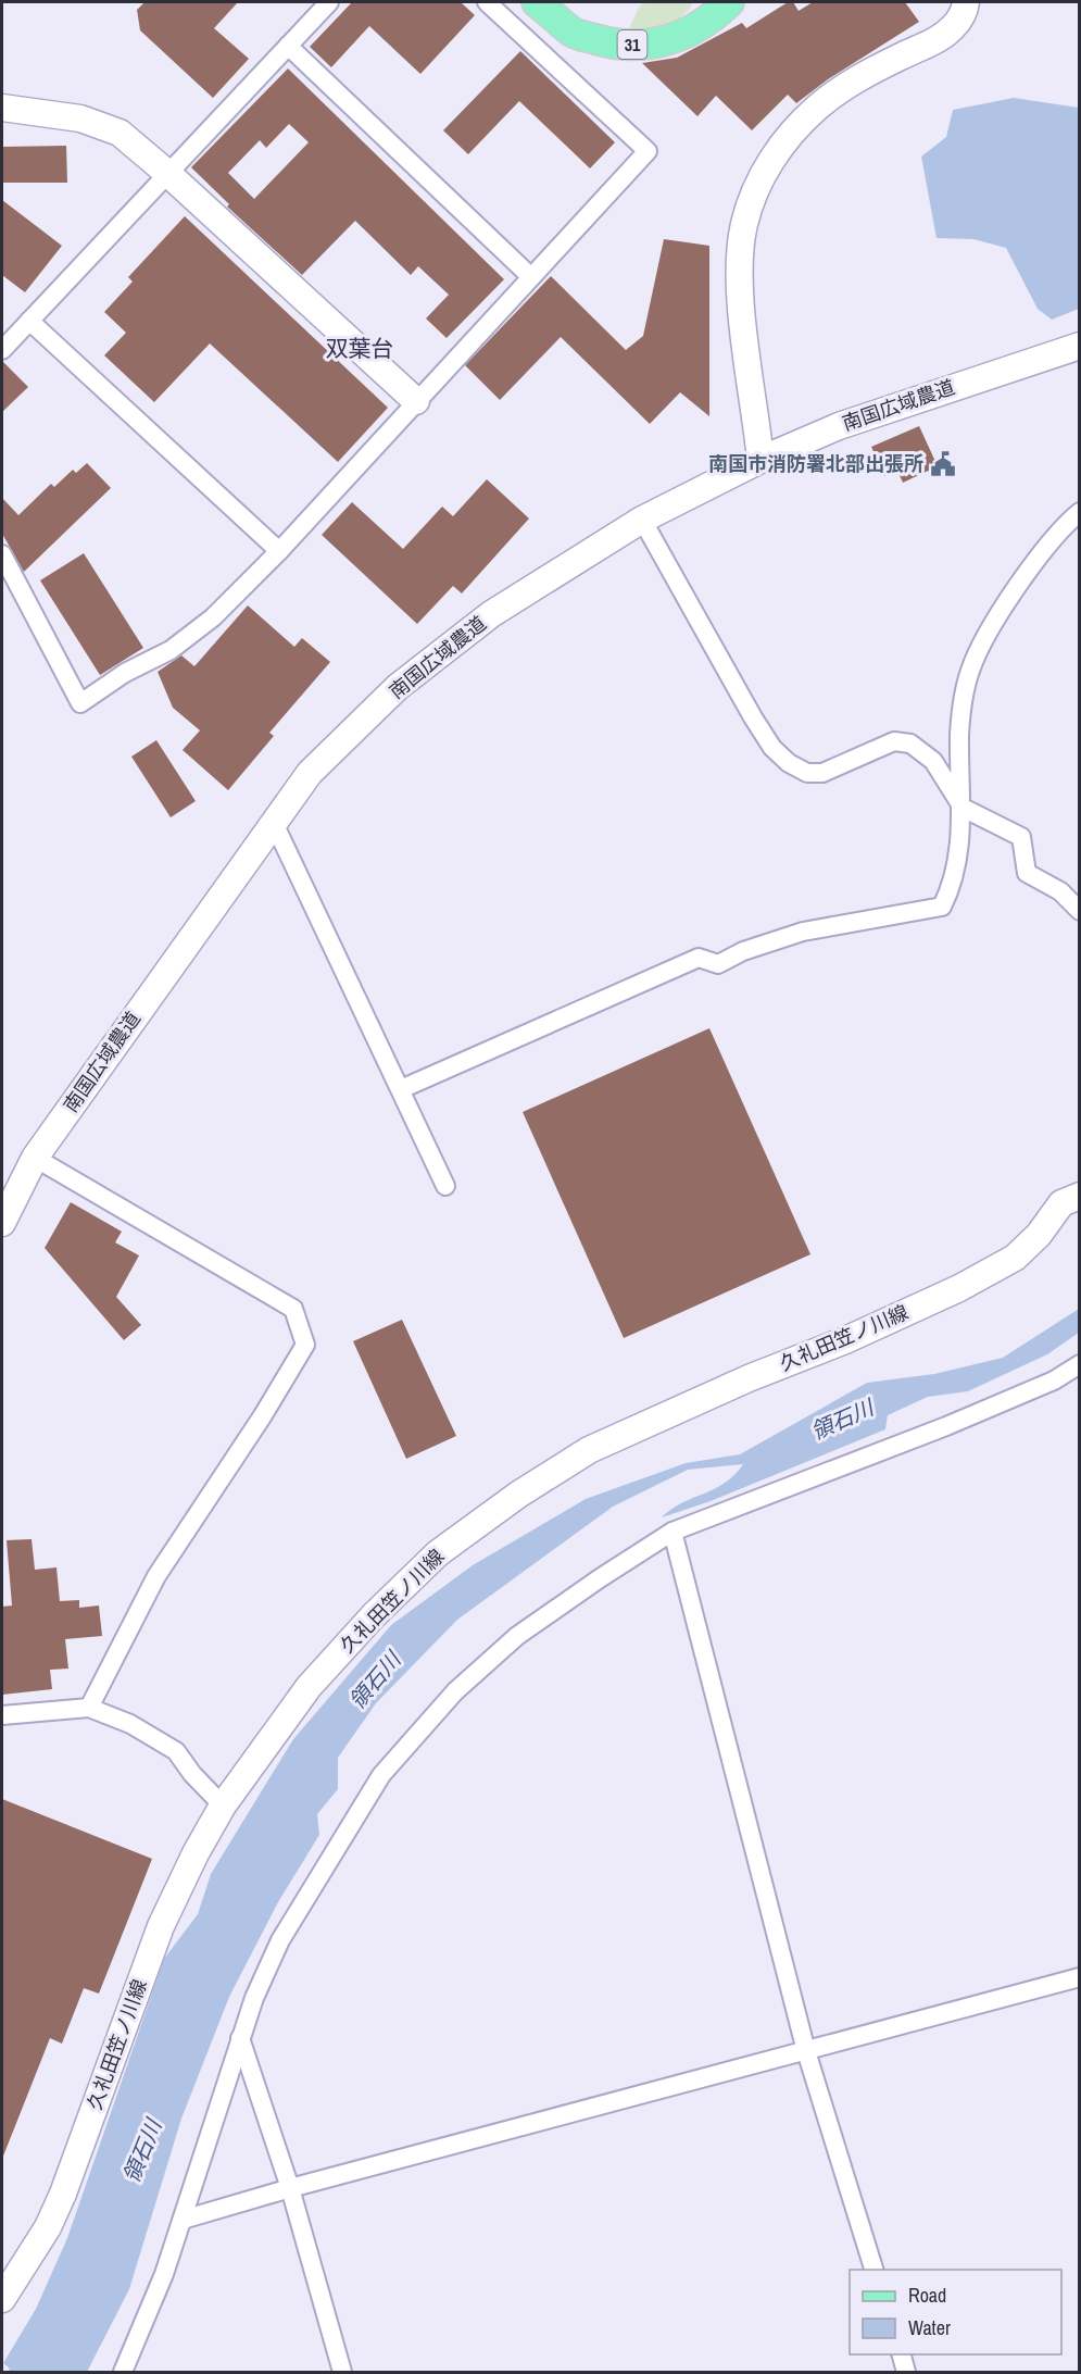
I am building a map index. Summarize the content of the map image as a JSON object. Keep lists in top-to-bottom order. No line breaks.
{"streets":{"main road":["31"],"street":["南国広域農道","久礼田笠ノ川線"]},"districts":["双葉台"],"water":["領石川"],"places":{"public building":["南国市消防署北部出張所"]},"legend":["Road","Water"]}
